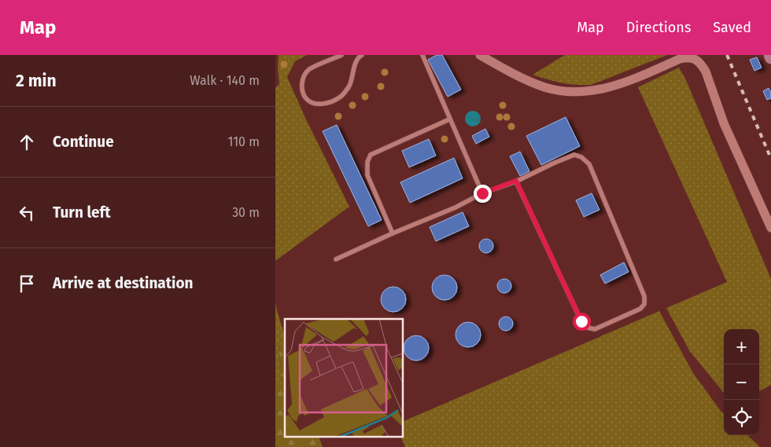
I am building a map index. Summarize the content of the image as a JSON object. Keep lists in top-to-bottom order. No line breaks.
{"page":{"header":"Map","nav":["Map","Directions","Saved"],"heading":["2 min","Walk · 140 m"],"list":[["Continue","110 m"],["Turn left","30 m"],"Arrive at destination"],"map_buttons":["+","−"]}}
